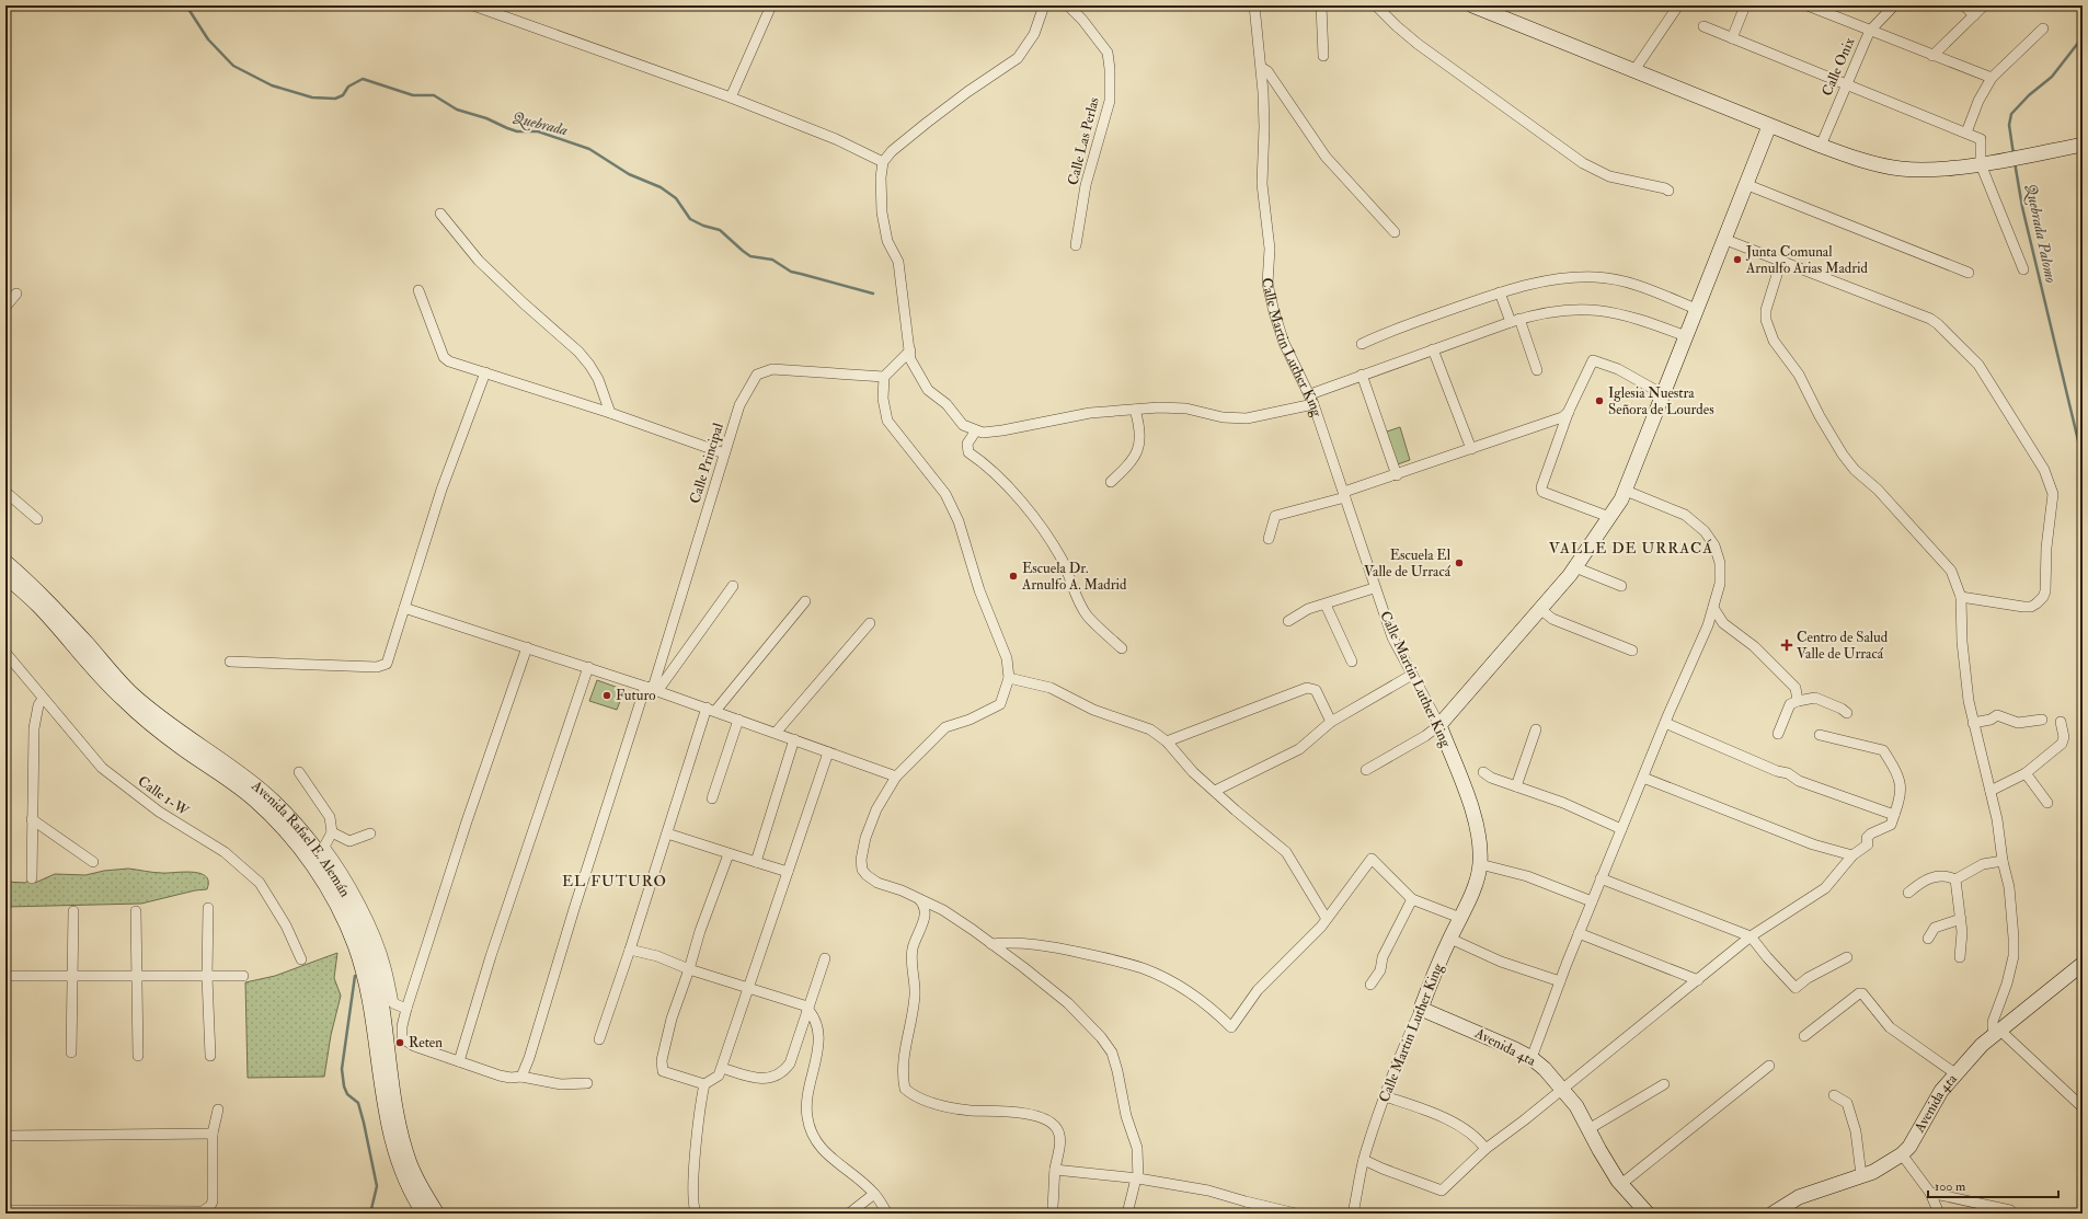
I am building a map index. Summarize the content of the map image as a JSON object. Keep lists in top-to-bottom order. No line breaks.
{"streets":{"street":["Calle Onix","Calle Las Perlas","Calle Martin Luther King","Calle Principal","Calle 1-W","Avenida Rafael E. Alemán","Avenida 4ta"]},"crossings":[["Calle Martin Luther King","Avenida 4ta"]],"districts":["VALLE DE URRACÁ","EL FUTURO"],"water":["Quebrada","Quebrada Palomo"],"places":{"other":["Junta Comunal Arnulfo Arias Madrid","Iglesia Nuestra Señora de Lourdes","Escuela El Valle de Urracá","Escuela Dr. Arnulfo A. Madrid","Futuro","Reten"],"health":["Centro de Salud Valle de Urracá"]},"scale_bar":"100 m"}
